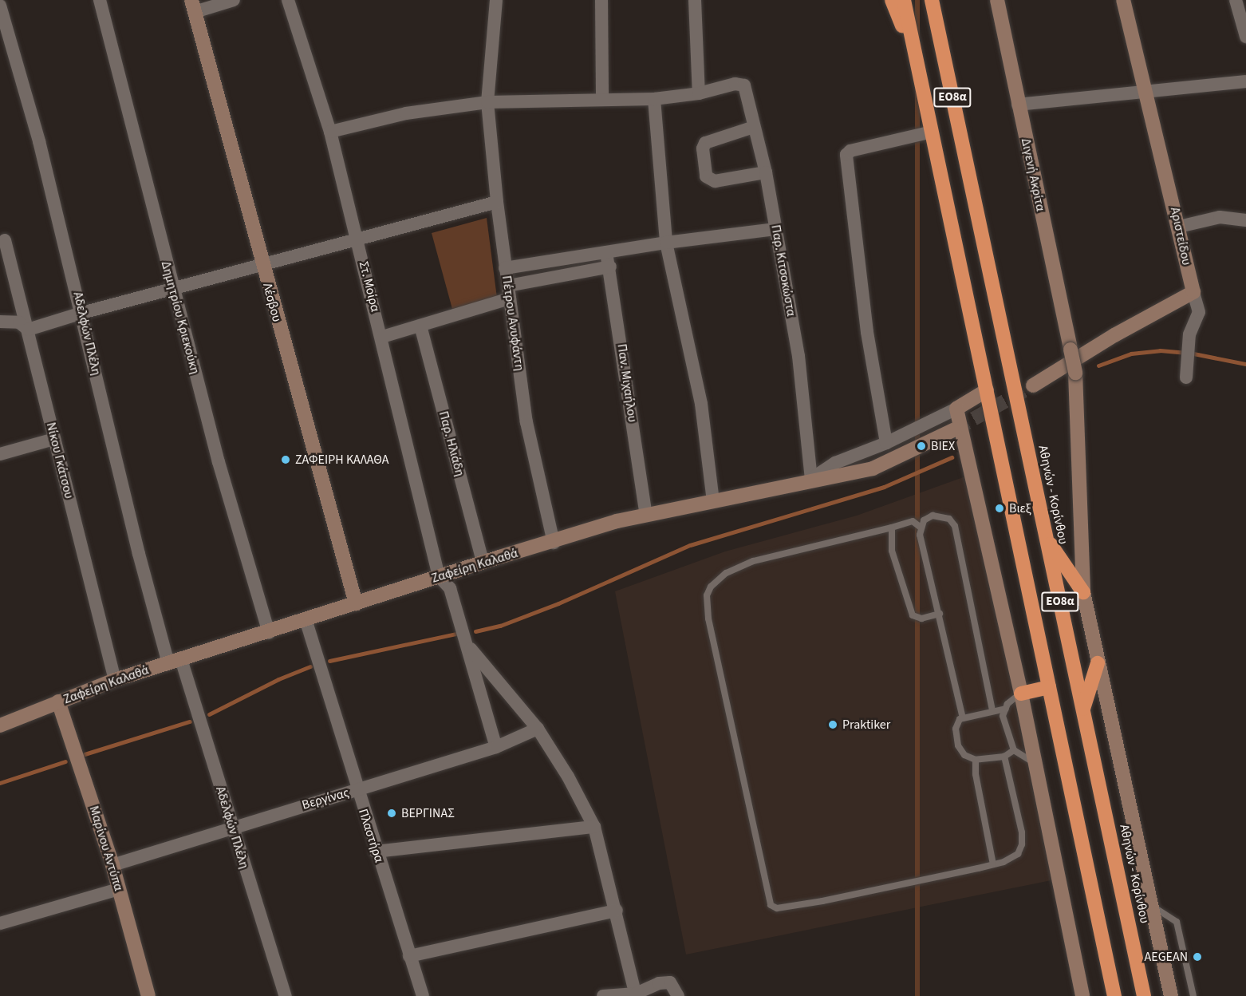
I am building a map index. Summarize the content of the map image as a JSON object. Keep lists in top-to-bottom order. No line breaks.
{"streets":{"highway":["ΕΟ8α","Αθηνών - Κορίνθου"],"street":["Διγενή Ακρίτα","Αριστείδου","Παρ. Κιτσοκώστα","Στ. Μοίρα","Λέσβου","Δημητρίου Κριεκούκη","Πέτρου Ανυφάντη","Αδελφών Πλέλη","Παν. Μιχαήλου","Παρ. Ηλιάδη","Νίκου Γκάτσου","Ζαφείρη Καλαθά","Βεργίνας","Πλαστήρα","Μαρίνου Αντύπα"]},"crossings":[["Παρ. Κιτσοκώστα","Ζαφείρη Καλαθά"],["Στ. Μοίρα","Ζαφείρη Καλαθά"],["Λέσβου","Ζαφείρη Καλαθά"],["Δημητρίου Κριεκούκη","Ζαφείρη Καλαθά"],["Πέτρου Ανυφάντη","Ζαφείρη Καλαθά"],["Αδελφών Πλέλη","Ζαφείρη Καλαθά"],["Αδελφών Πλέλη","Βεργίνας"],["Παν. Μιχαήλου","Ζαφείρη Καλαθά"],["Παρ. Ηλιάδη","Ζαφείρη Καλαθά"],["Νίκου Γκάτσου","Ζαφείρη Καλαθά"],["Ζαφείρη Καλαθά","Πλαστήρα"],["Ζαφείρη Καλαθά","Μαρίνου Αντύπα"],["Βεργίνας","Πλαστήρα"],["Βεργίνας","Μαρίνου Αντύπα"]],"places":["ΒΙΕΧ","ΖΑΦΕΙΡΗ ΚΑΛΑΘΑ","Βιεξ","Praktiker","ΒΕΡΓΙΝΑΣ","AEGEAN"]}
